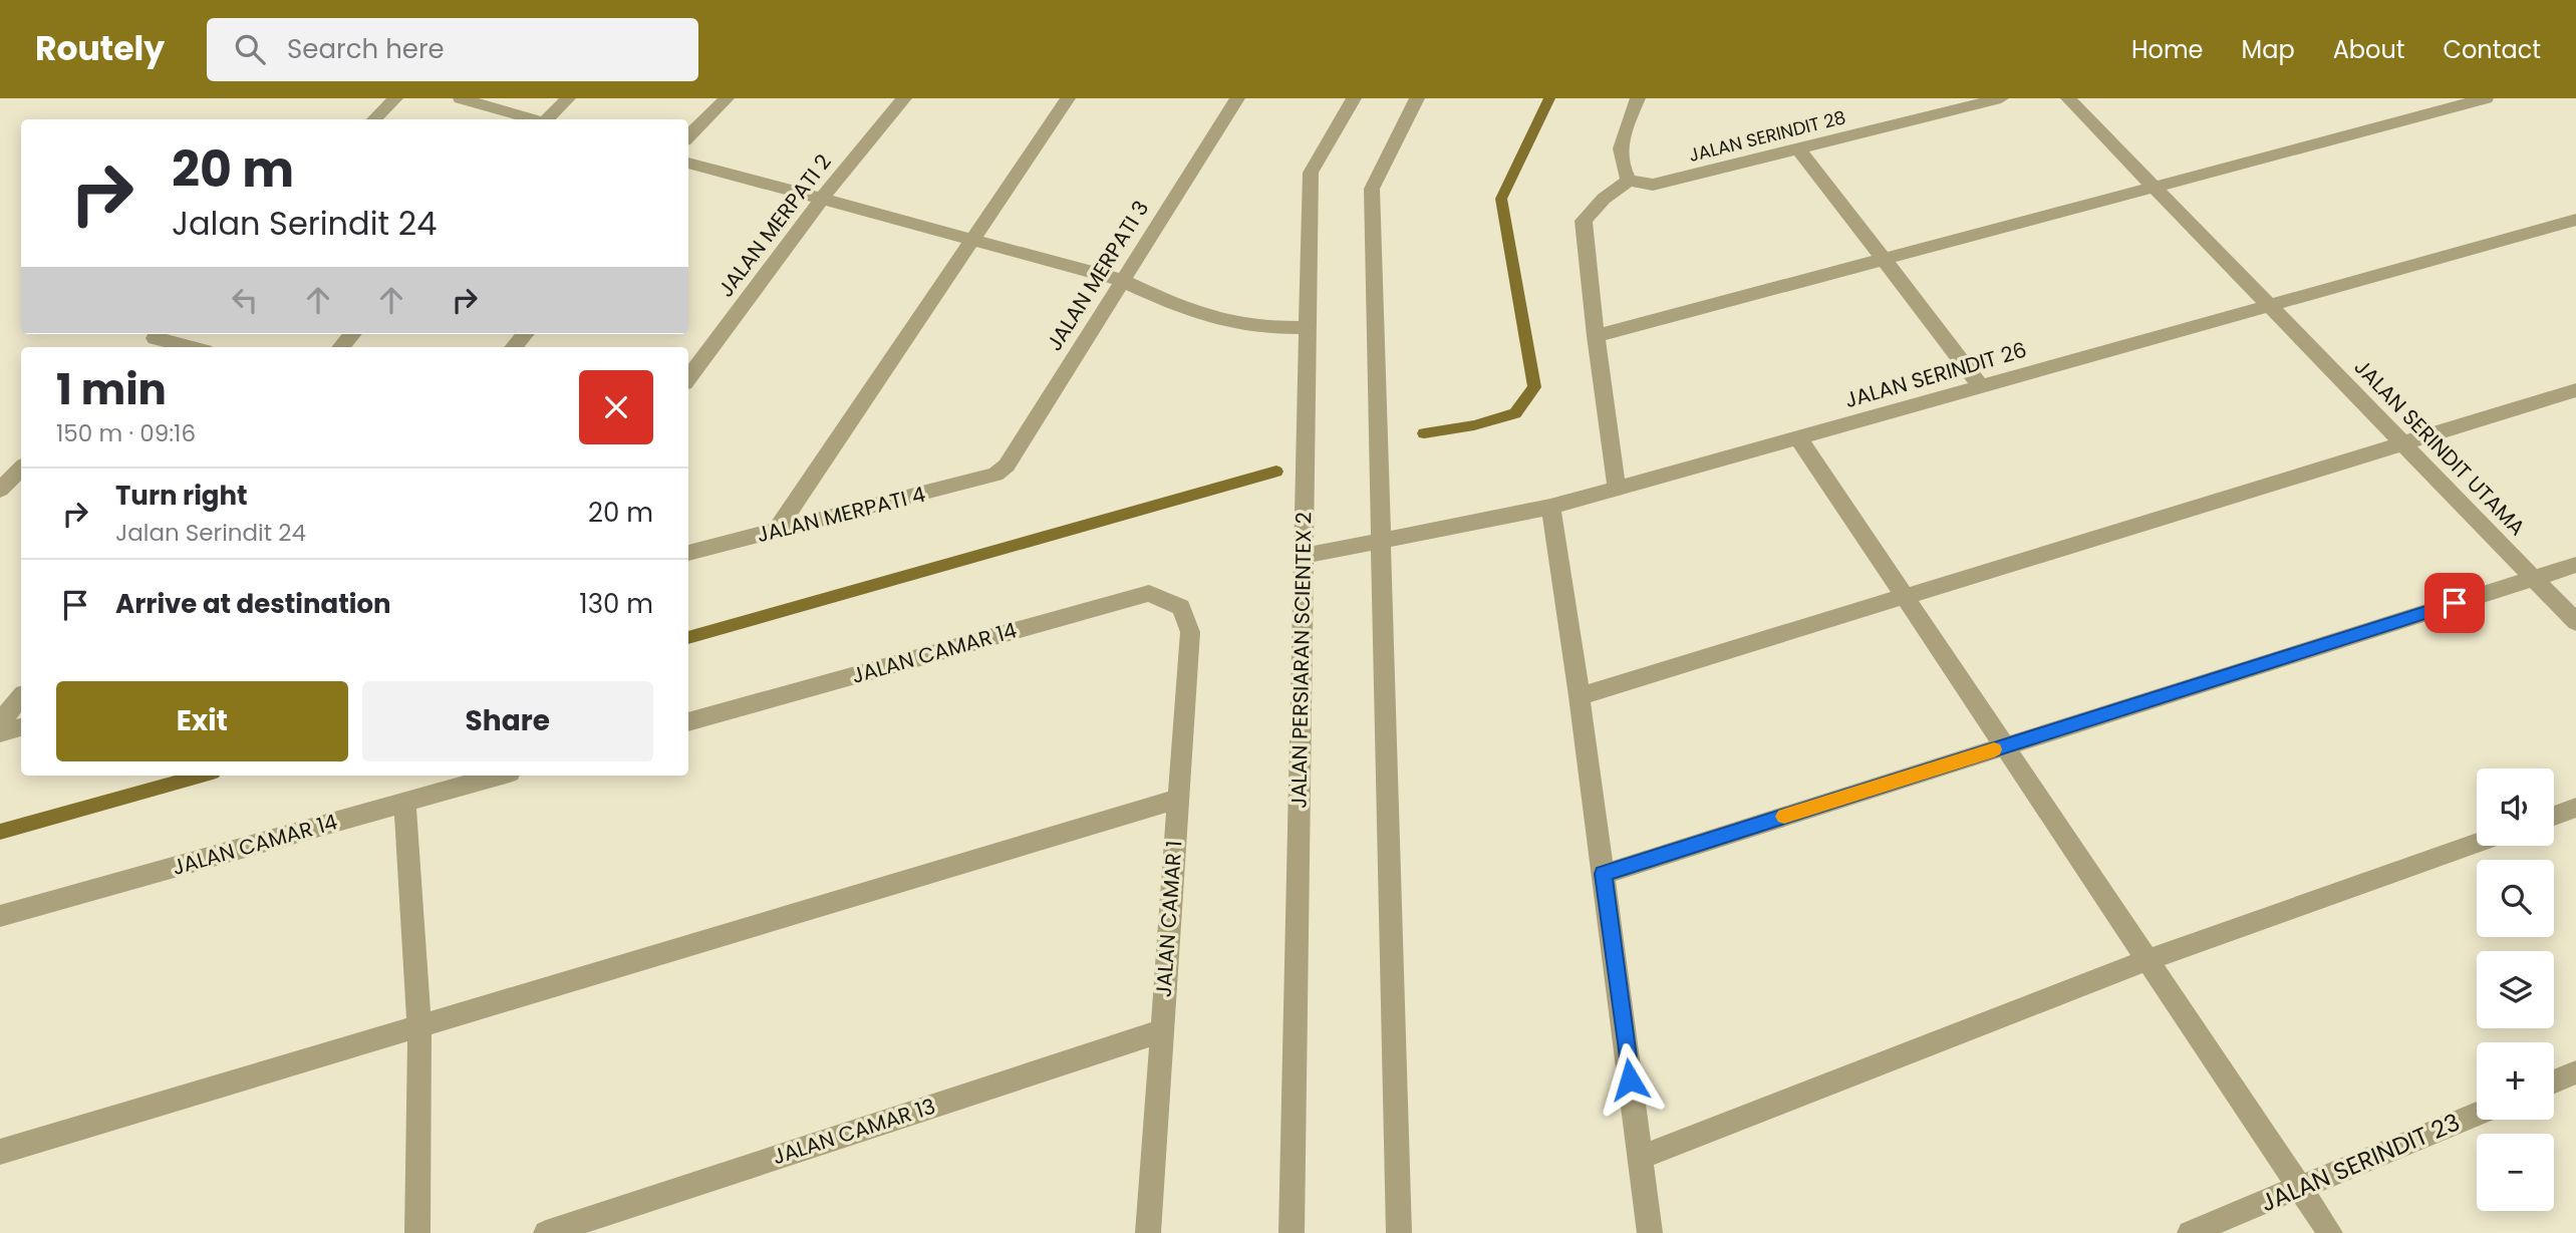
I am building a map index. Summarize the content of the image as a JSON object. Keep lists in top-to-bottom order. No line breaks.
{"streets":{"street":["JALAN SERINDIT 28","JALAN MERPATI 2","JALAN MERPATI 3","JALAN SERINDIT 26","JALAN SERINDIT UTAMA","JALAN MERPATI 4","JALAN CAMAR 14","JALAN PERSIARAN SCIENTEX 2","JALAN CAMAR 1","JALAN CAMAR 13","JALAN SERINDIT 23"]},"crossings":[["JALAN MERPATI 3","JALAN MERPATI 4"],["JALAN SERINDIT 26","JALAN SERINDIT UTAMA"],["JALAN SERINDIT 26","JALAN PERSIARAN SCIENTEX 2"],["JALAN CAMAR 14","JALAN CAMAR 1"],["JALAN CAMAR 1","JALAN CAMAR 13"]],"page":{"header":"Routely","search":"Search here","nav":["Home","Map","About","Contact"],"turn":["20 m","Jalan Serindit 24"],"heading":["1 min","150 m · 09:16"],"list":[{"name":"Turn right","note":"Jalan Serindit 24","value":"20 m"},{"name":"Arrive at destination","value":"130 m"}],"buttons":["Exit","Share"],"map_buttons":["+","−"]}}
